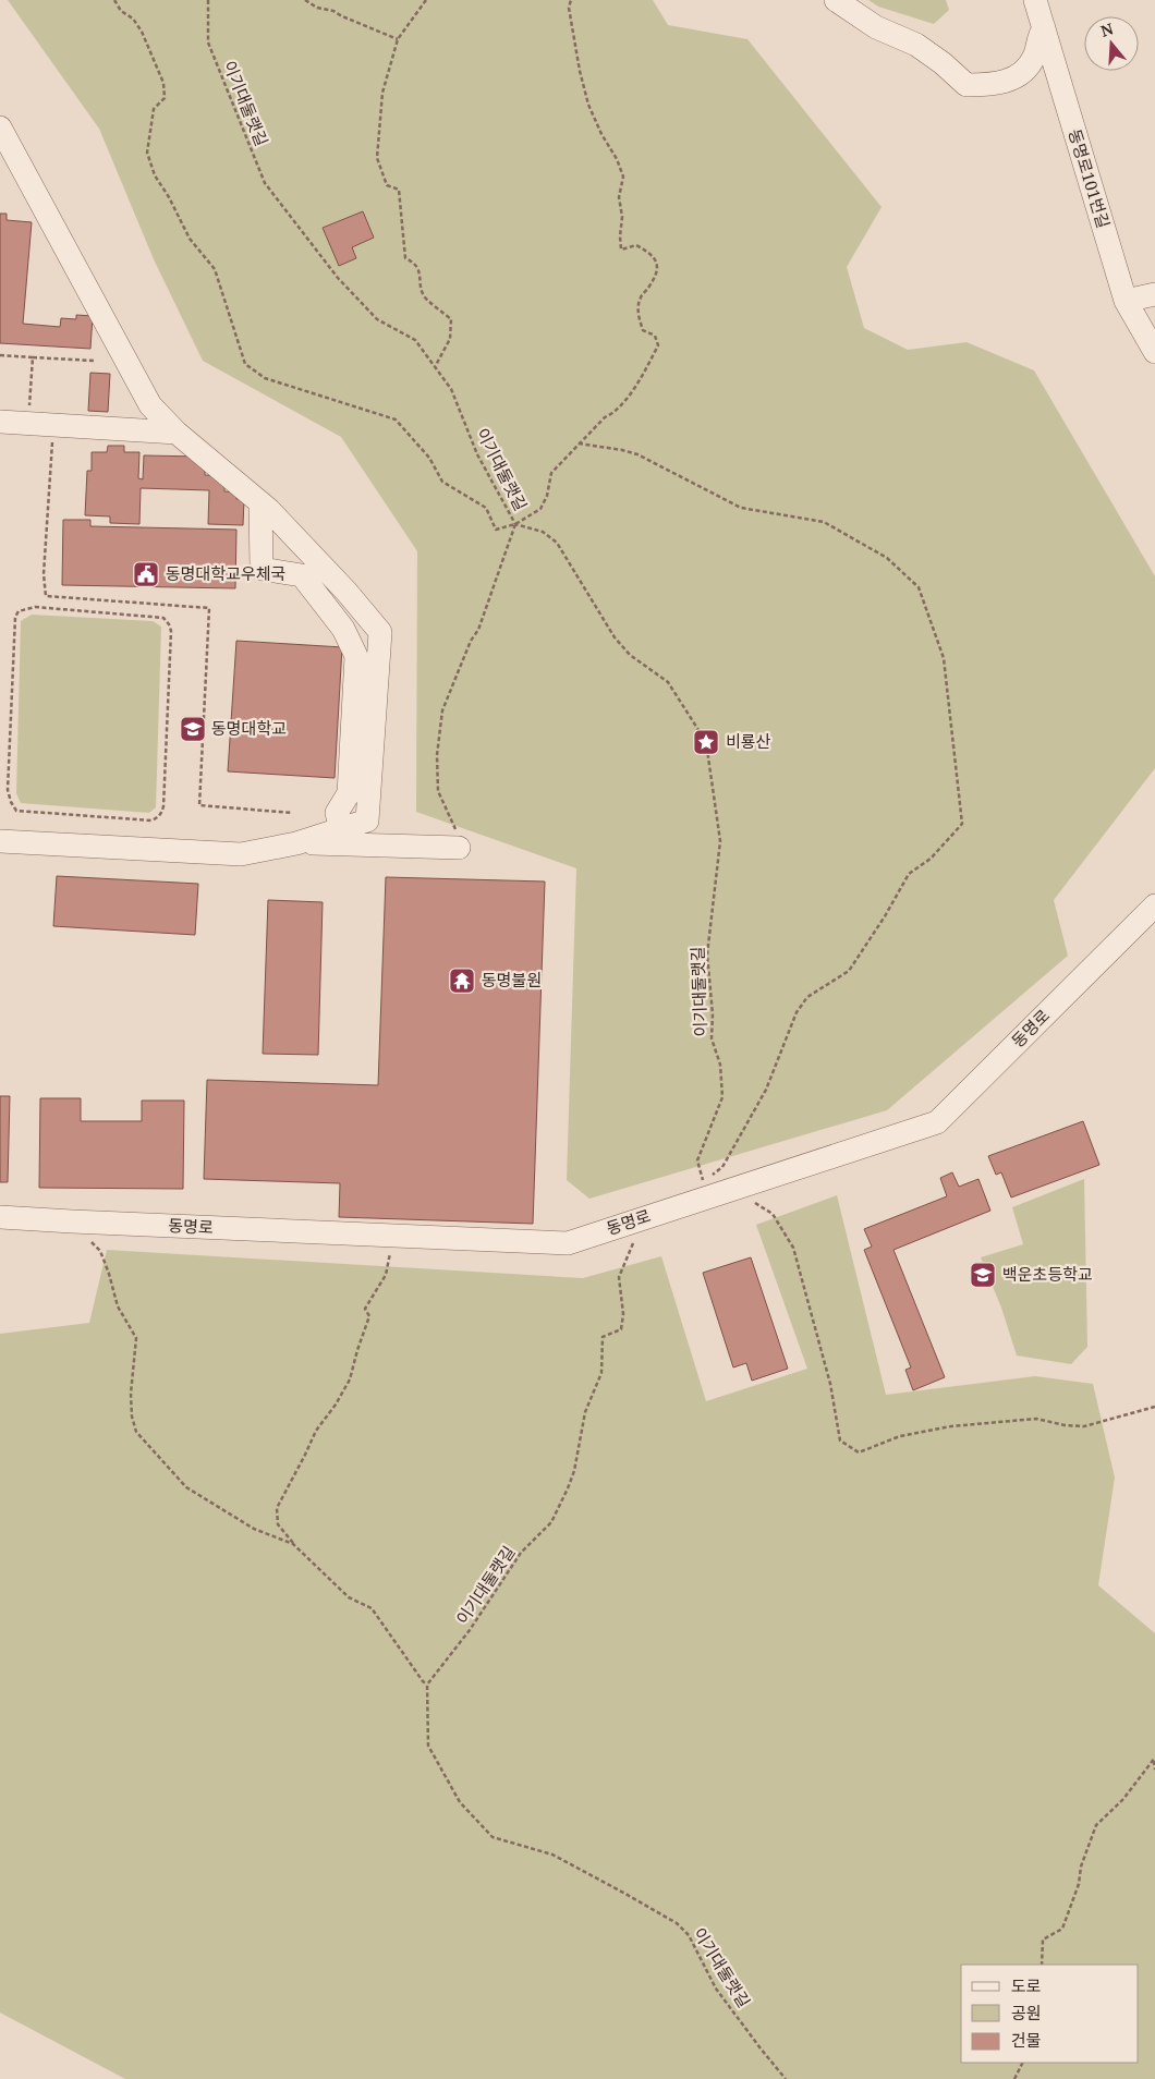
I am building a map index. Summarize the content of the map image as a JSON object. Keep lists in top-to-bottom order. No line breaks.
{"streets":{"street":["동명로101번길","동명로"],"path":["이기대둘랫길"]},"places":{"public building":["동명대학교우체국"],"school or university":["동명대학교","백운초등학교"],"place":["비룡산"],"temple":["동명불원"]},"legend":["도로","공원","건물"],"north":"top"}
